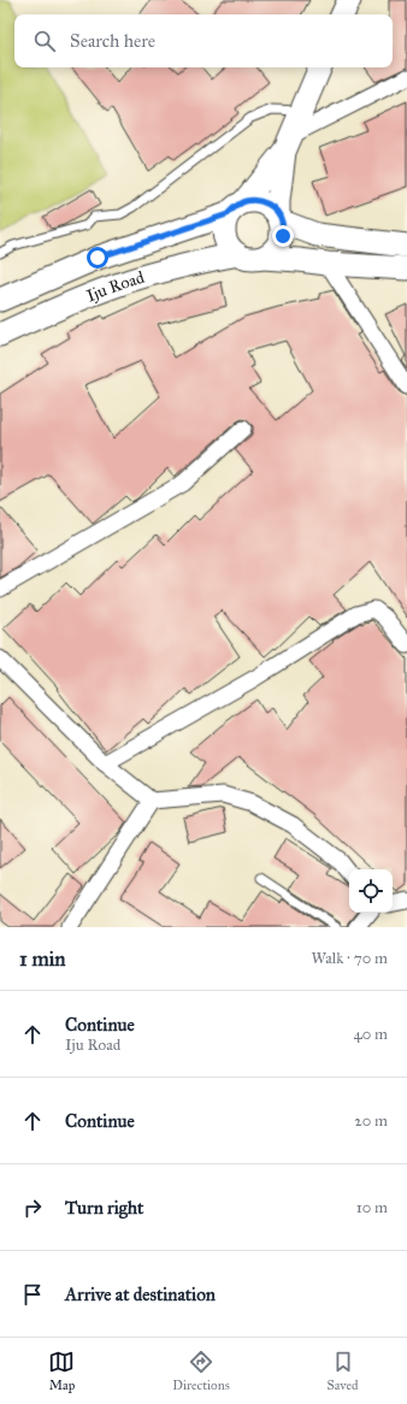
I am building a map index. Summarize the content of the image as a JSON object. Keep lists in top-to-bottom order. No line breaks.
{"streets":{"main road":["Iju Road"]},"page":{"search":"Search here","heading":["1 min","Walk · 70 m"],"list":[["Continue","Iju Road","40 m"],["Continue","20 m"],["Turn right","10 m"],"Arrive at destination"],"nav":["Map","Directions","Saved"]}}
